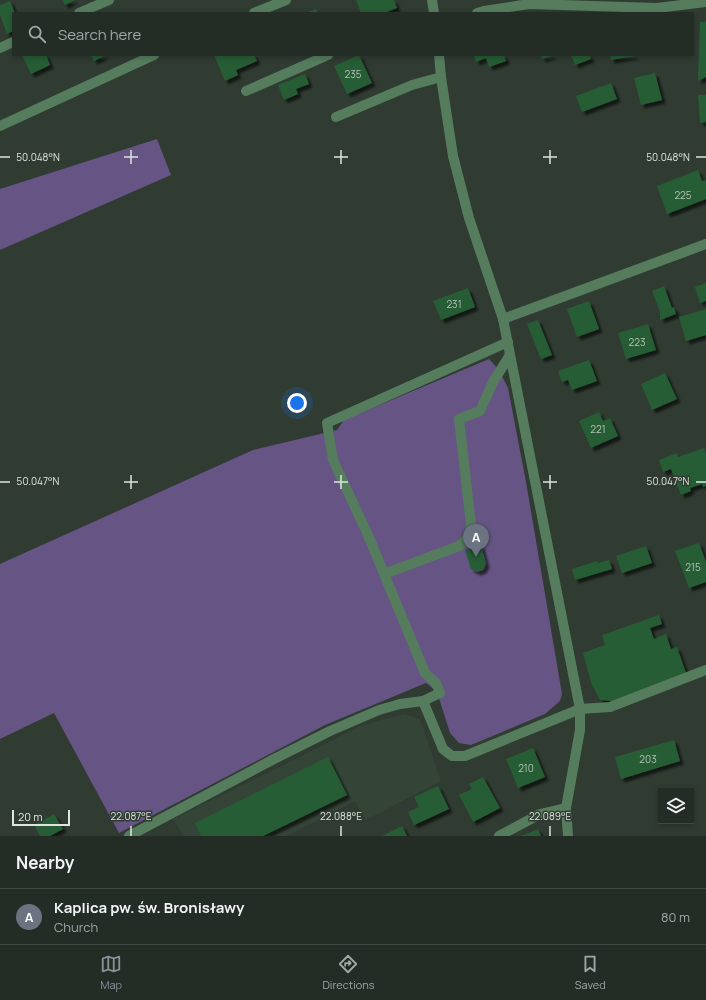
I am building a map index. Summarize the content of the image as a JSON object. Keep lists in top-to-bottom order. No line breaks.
{"house_numbers":["235","225","231","223","221","215","203","210"],"scale_bar":"20 m","page":{"search":"Search here","pins":"A","scale":"20 m","heading":"Nearby","list":[{"mark":"A","name":"Kaplica pw. św. Bronisławy","note":"Church","value":"80 m"}],"nav":["Map","Directions","Saved"]},"coordinates":["50.048°N","50.047°N","22.087°E","22.088°E","22.089°E"]}
